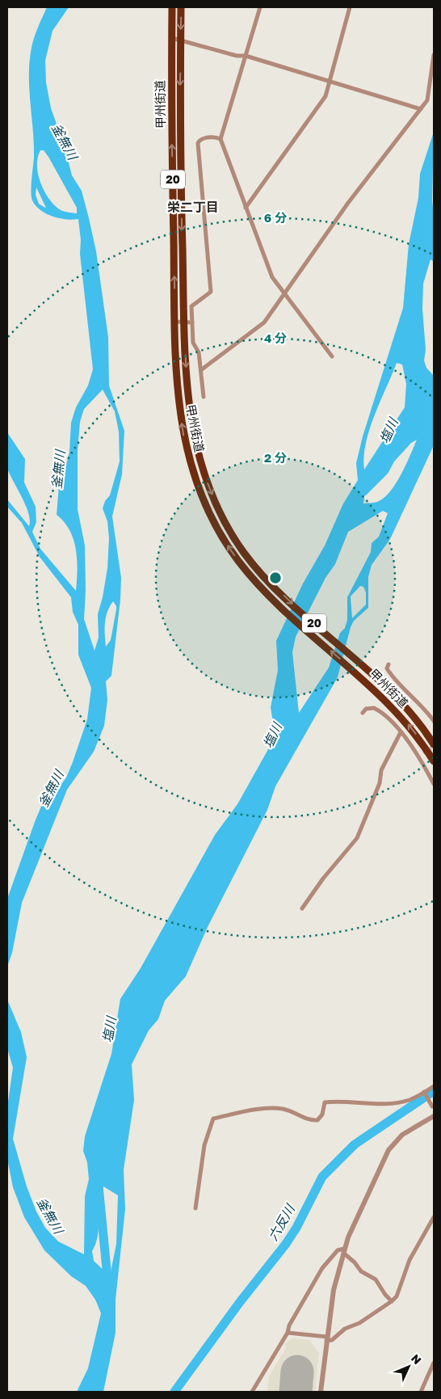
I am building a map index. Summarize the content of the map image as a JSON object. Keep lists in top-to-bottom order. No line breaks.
{"streets":{"highway":["甲州街道","20"]},"districts":["栄二丁目"],"water":["釜無川","塩川","六反川"],"north":"top right","rings":["6 分","4 分","2 分"]}
